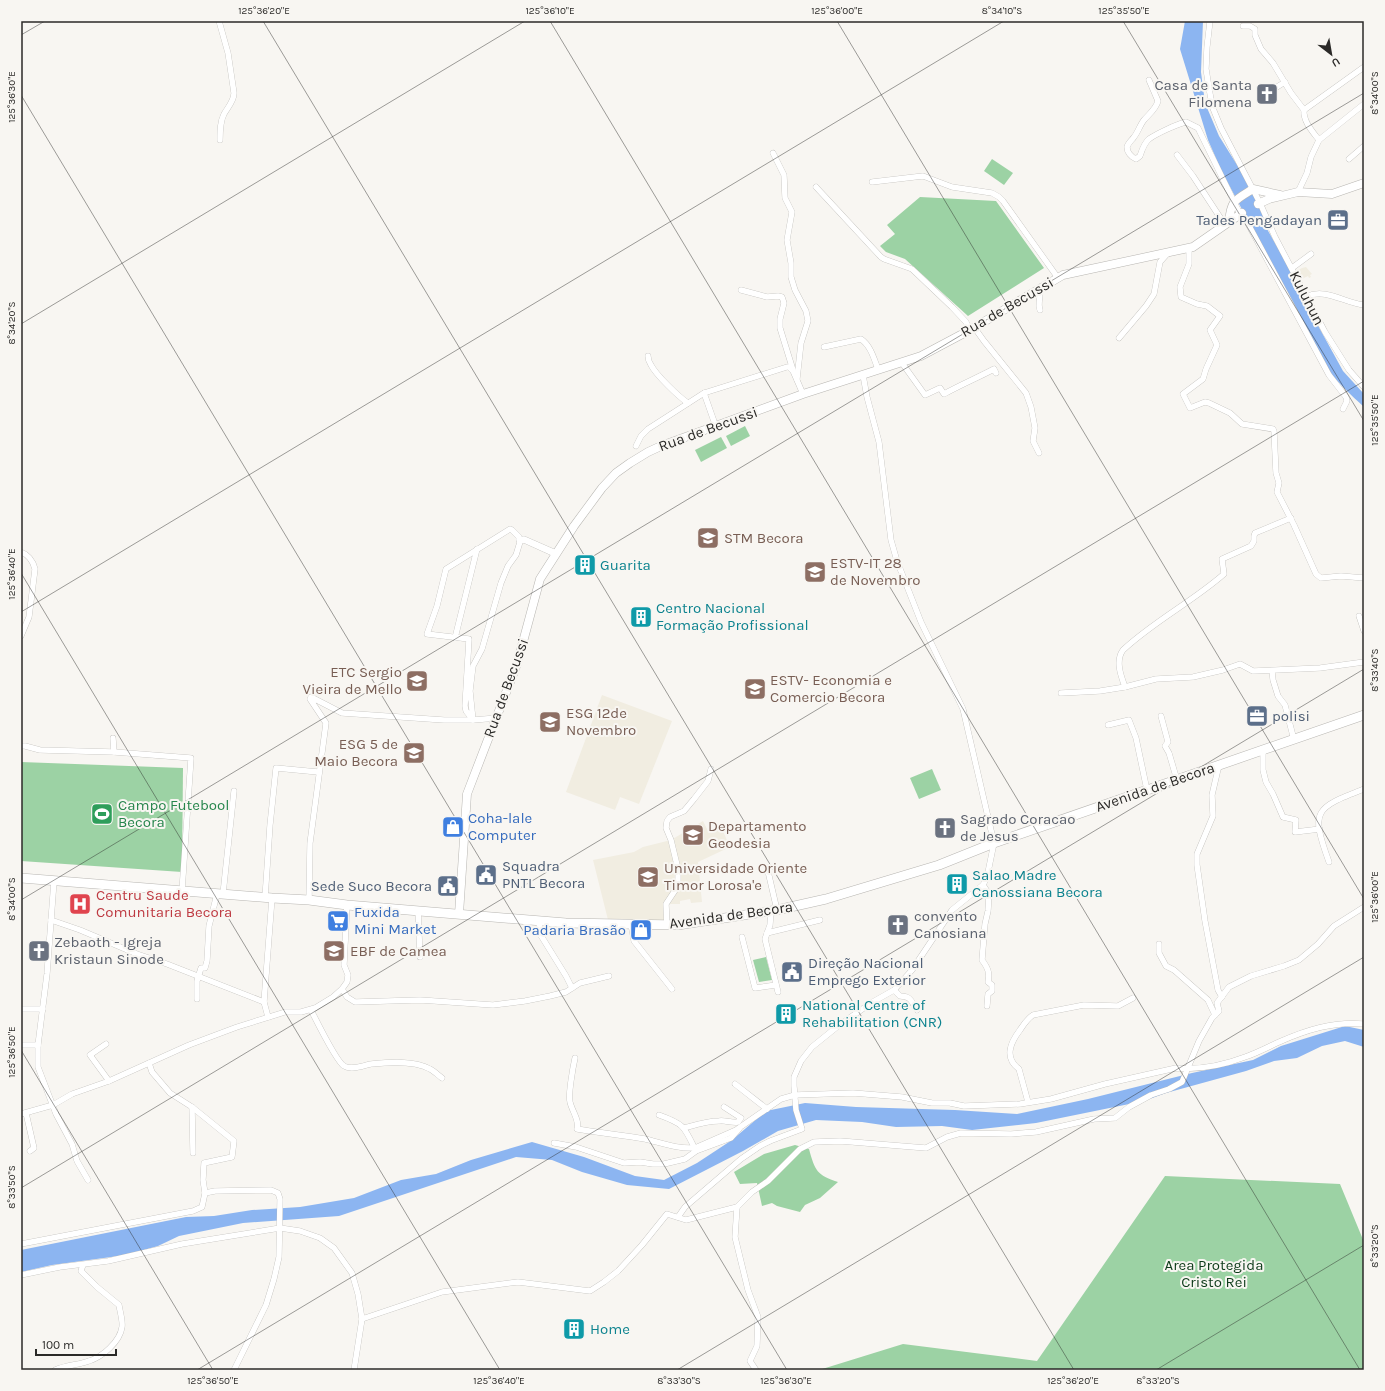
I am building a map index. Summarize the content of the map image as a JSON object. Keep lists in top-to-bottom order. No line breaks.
{"streets":{"main road":["Avenida de Becora"],"street":["Kuluhun","Rua de Becussi"]},"crossings":[["Rua de Becussi","Avenida de Becora"]],"parks":["Area Protegida Cristo Rei"],"places":{"church":["Casa de Santa Filomena","Sagrado Coracao de Jesus","convento Canosiana","Zebaoth - Igreja Kristaun Sinode"],"office":["Tades Pengadayan","polisi"],"school or university":["STM Becora","ESTV-IT 28 de Novembro","ETC Sergio Vieira de Mello","ESTV- Economia e Comercio Becora","ESG 12de Novembro","ESG 5 de Maio Becora","Departamento Geodesia","Universidade Oriente Timor Lorosa'e","EBF de Camea"],"building":["Guarita","Centro Nacional Formação Profissional","Salao Madre Canossiana Becora","National Centre of Rehabilitation (CNR)","Home"],"sports":["Campo Futebool Becora"],"shop":["Coha-lale Computer","Padaria Brasão"],"public building":["Squadra PNTL Becora","Sede Suco Becora","Direção Nacional Emprego Exterior"],"hospital":["Centru Saude Comunitaria Becora"],"supermarket":["Fuxida Mini Market"]},"scale_bar":"100 m","north":"bottom right","coordinates":["125°36'20\"E","125°36'10\"E","125°36'00\"E","8°34'10\"S","125°35'50\"E","8°34'00\"S","125°36'30\"E","8°34'20\"S","125°36'40\"E","8°33'40\"S","125°36'50\"E","8°33'50\"S","8°33'20\"S","8°33'30\"S"]}
